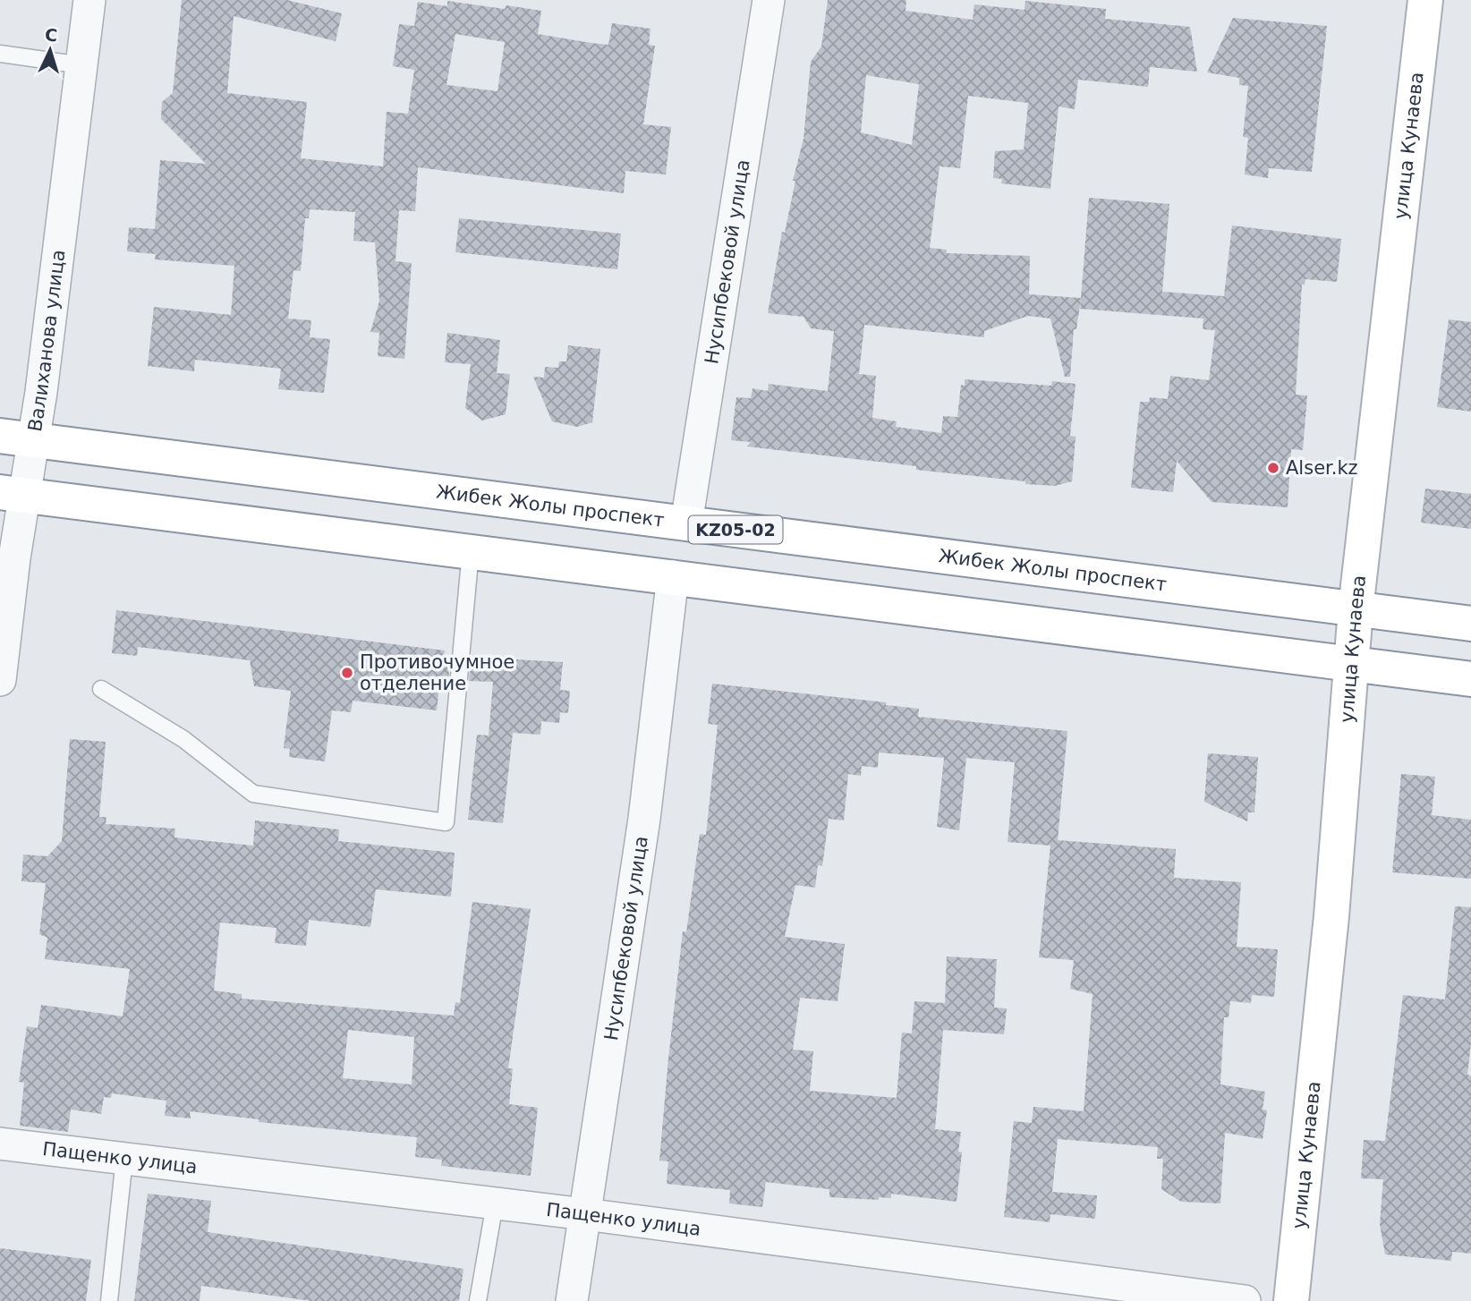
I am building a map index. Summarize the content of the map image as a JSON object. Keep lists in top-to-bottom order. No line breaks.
{"streets":{"main road":["улица Кунаева","Жибек Жолы проспект","KZ05-02"],"street":["Нусипбековой улица","Валиханова улица","Пащенко улица"]},"crossings":[["улица Кунаева","Жибек Жолы проспект"],["Нусипбековой улица","Жибек Жолы проспект"],["Нусипбековой улица","Пащенко улица"],["Валиханова улица","Жибек Жолы проспект"]],"places":["Alser.kz","Противочумное отделение"],"north":"top"}
